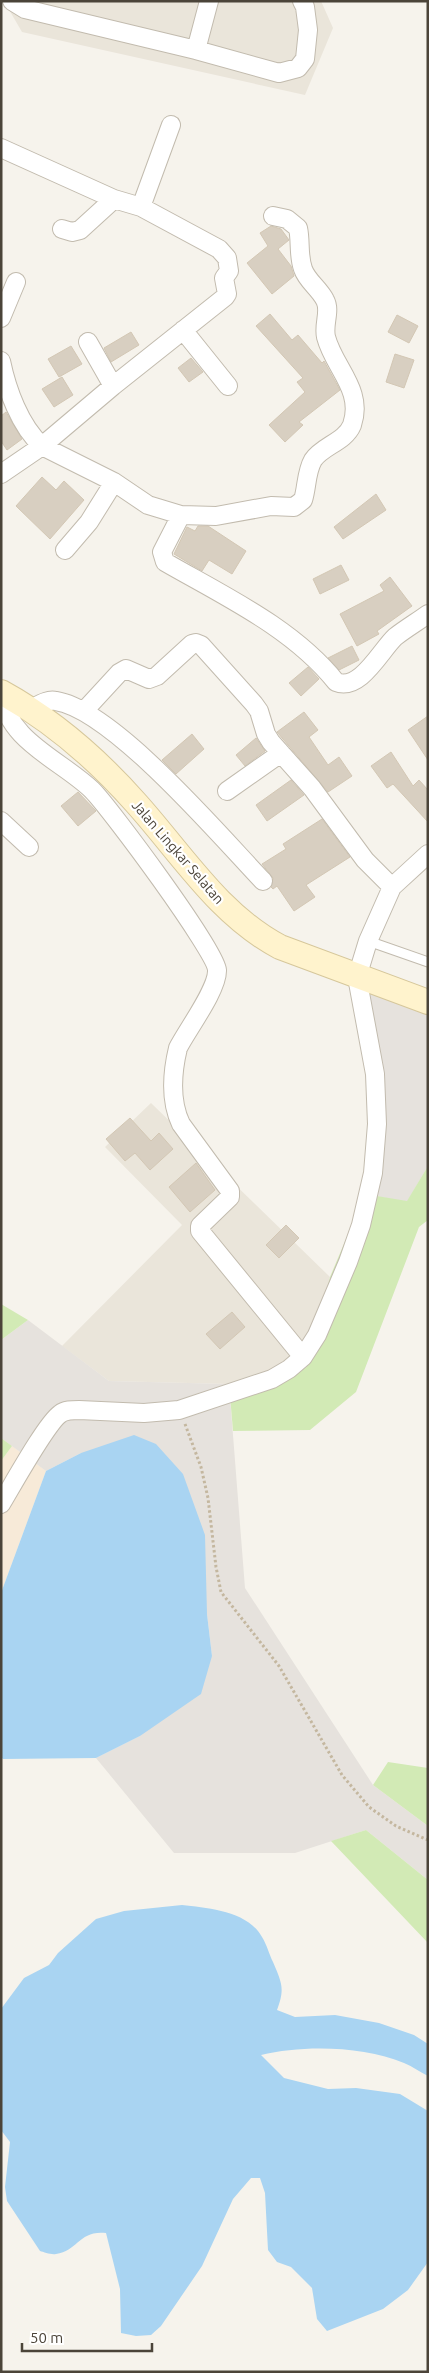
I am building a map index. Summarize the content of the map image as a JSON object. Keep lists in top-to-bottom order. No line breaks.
{"streets":{"main road":["Jalan Lingkar Selatan"]},"scale_bar":"50 m"}
